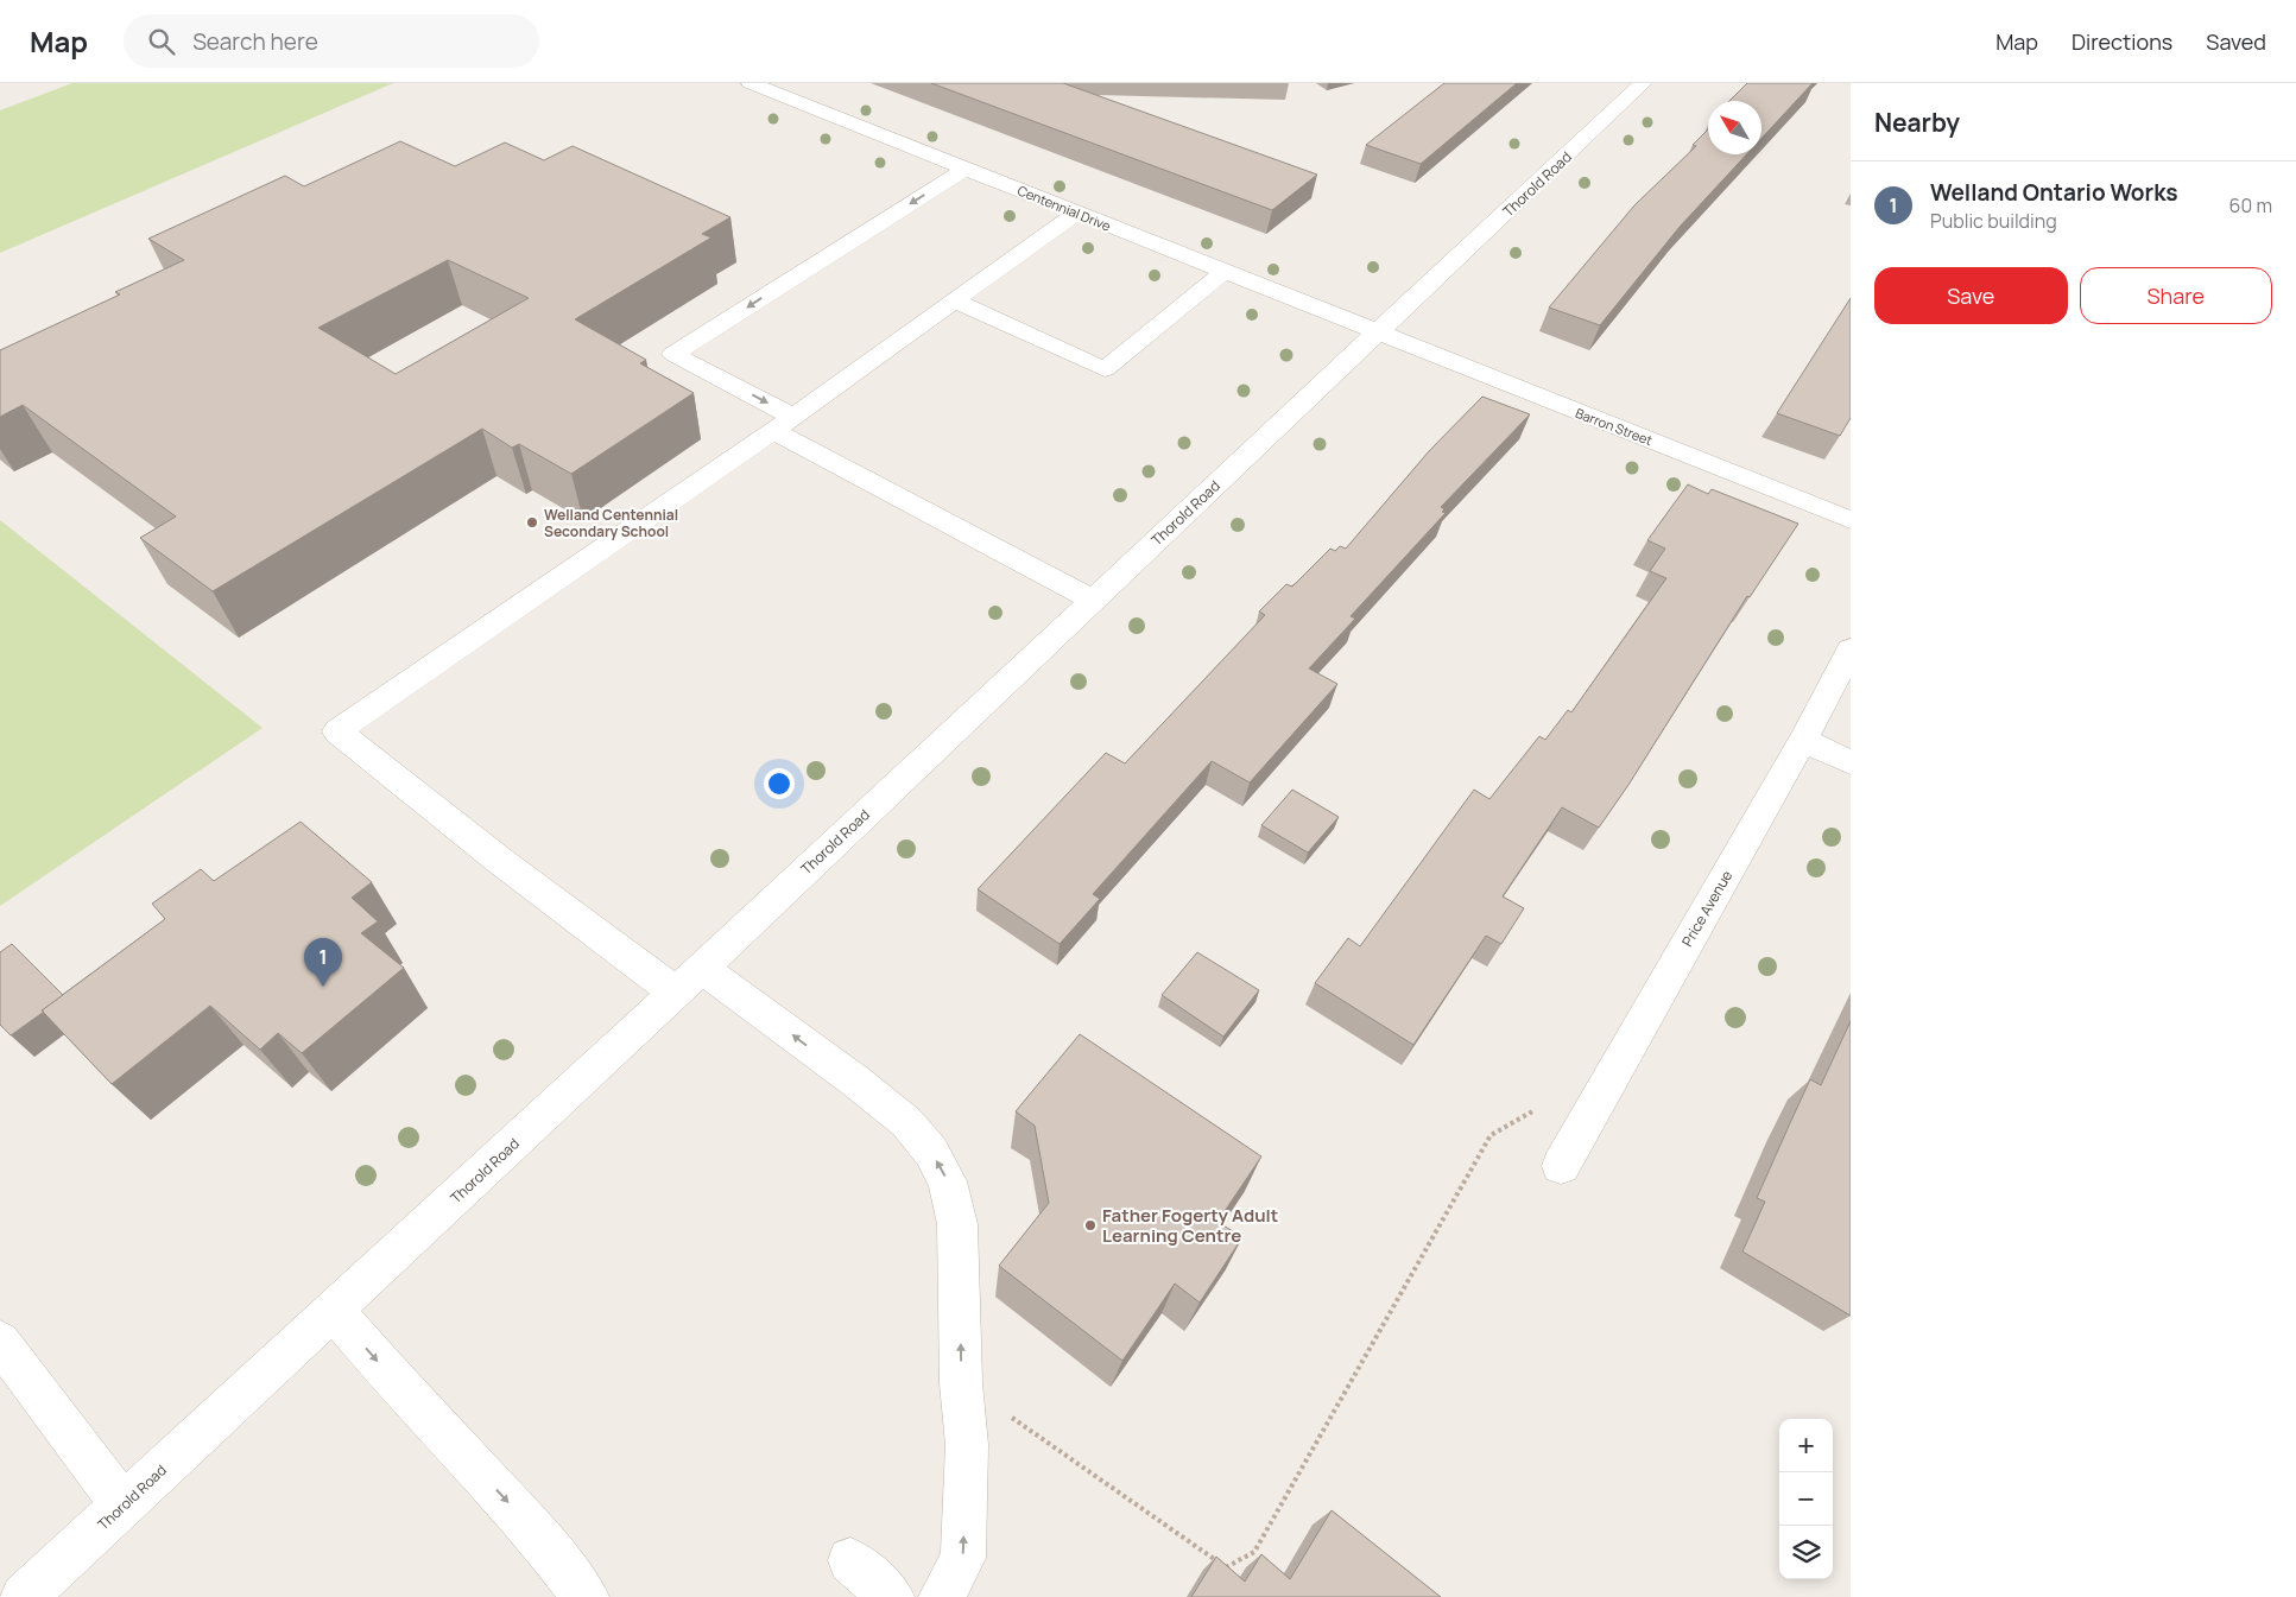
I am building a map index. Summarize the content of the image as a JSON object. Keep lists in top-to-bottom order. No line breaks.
{"streets":{"street":["Thorold Road","Centennial Drive","Barron Street","Price Avenue"]},"crossings":[["Thorold Road","Centennial Drive"],["Thorold Road","Barron Street"],["Centennial Drive","Barron Street"]],"places":["Welland Centennial Secondary School","Father Fogerty Adult Learning Centre"],"north":"top left","page":{"header":"Map","search":"Search here","nav":["Map","Directions","Saved"],"heading":"Nearby","list":[{"mark":"1","name":"Welland Ontario Works","note":"Public building","value":"60 m"}],"buttons":["Save","Share"],"pins":"1","map_buttons":["+","−"]}}
